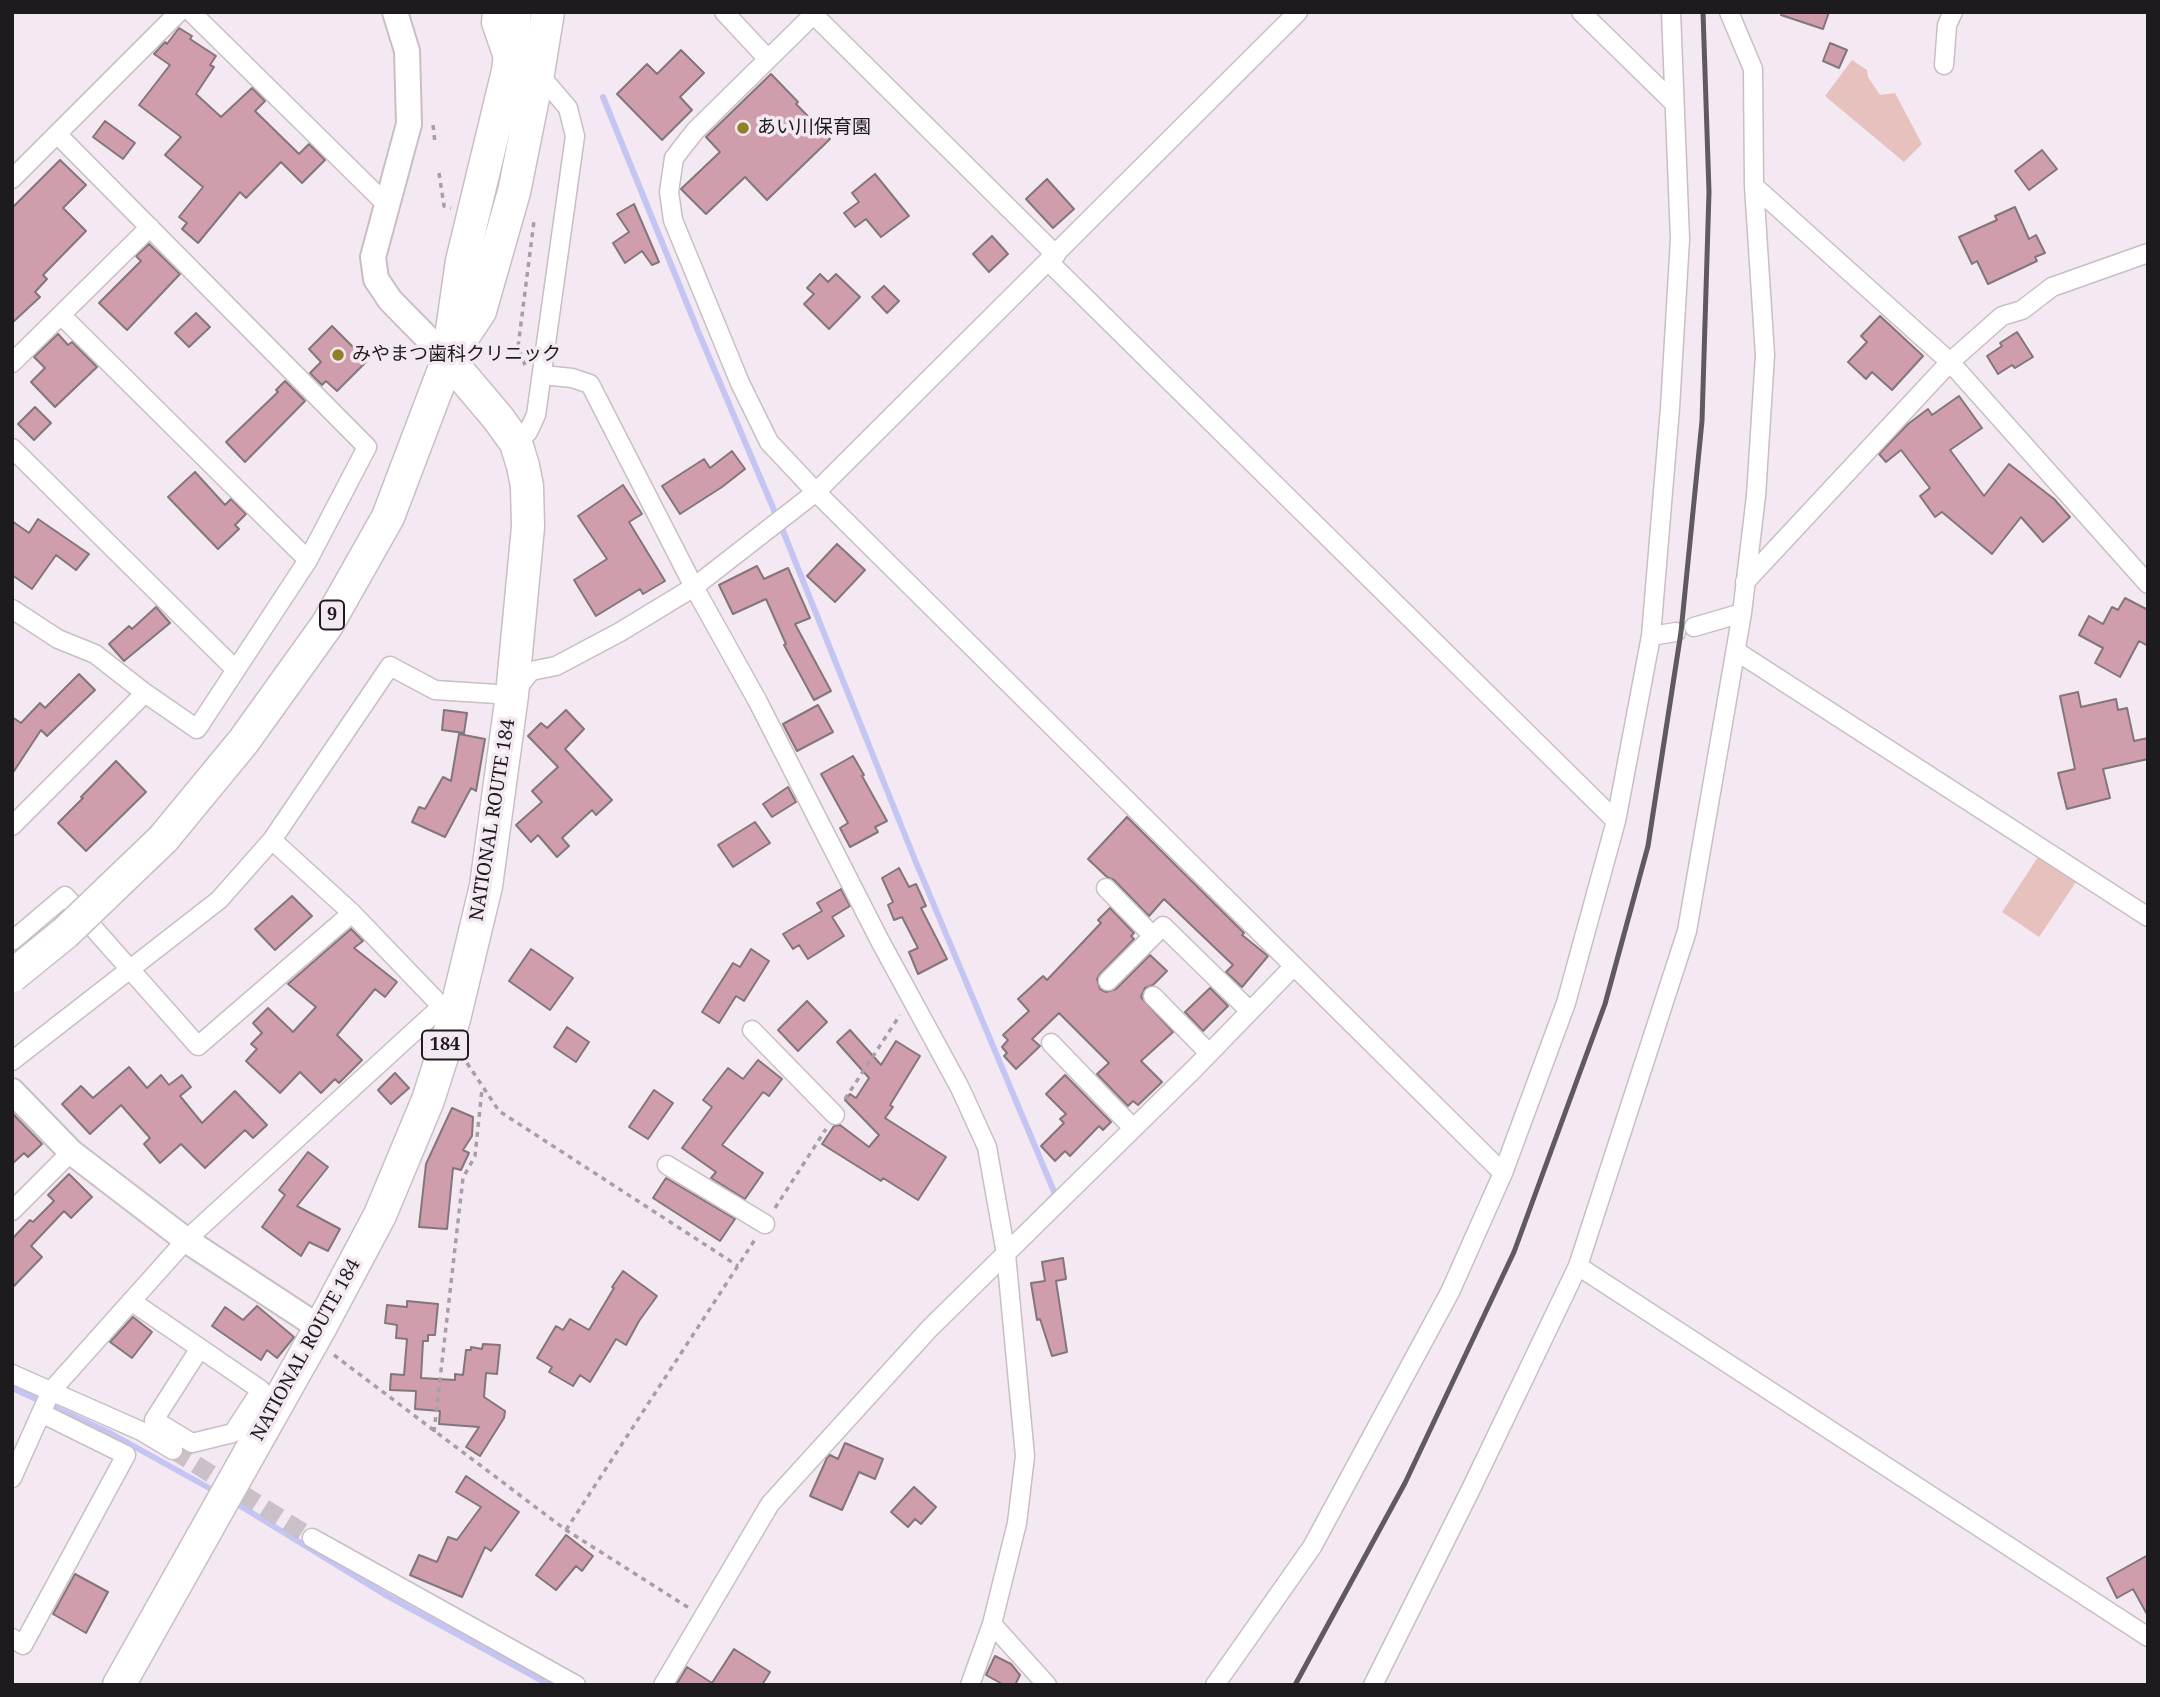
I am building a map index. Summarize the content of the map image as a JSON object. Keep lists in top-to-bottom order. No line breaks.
{"streets":{"highway":["9","NATIONAL ROUTE 184","184"]},"crossings":[["9","NATIONAL ROUTE 184"]],"places":["あい川保育園","みやまつ歯科クリニック"]}
